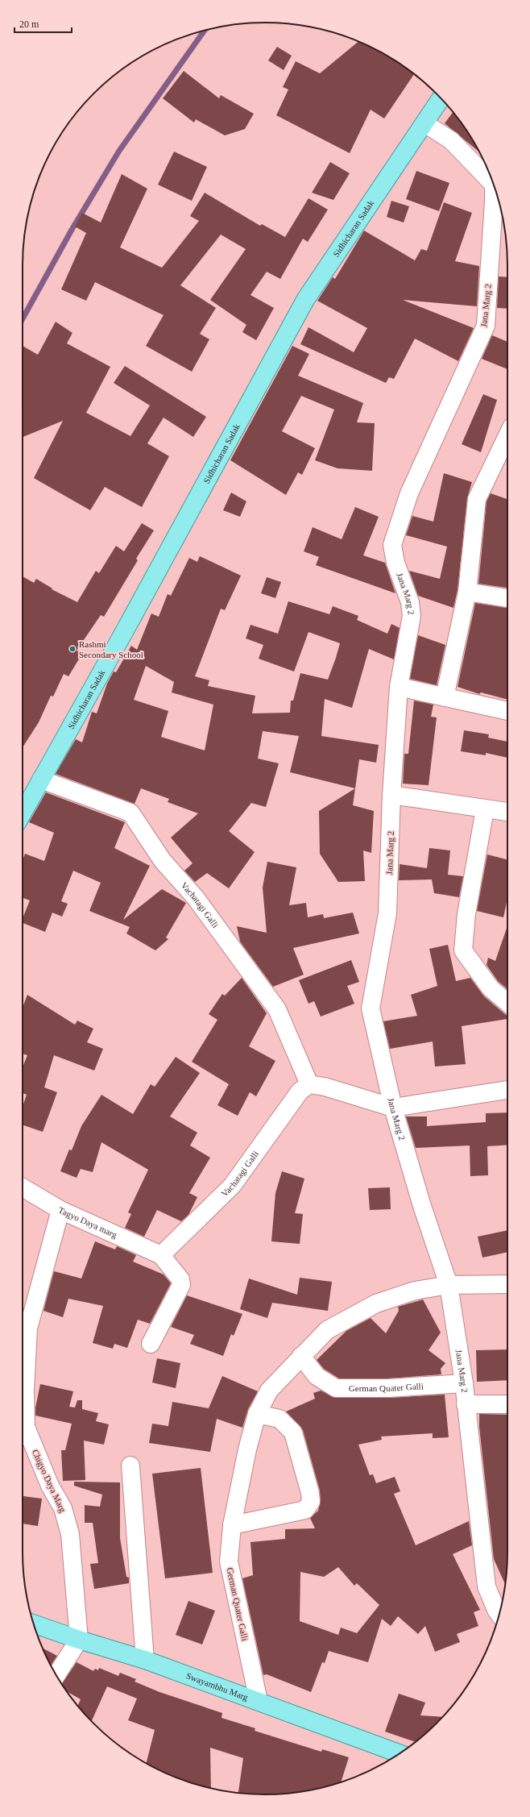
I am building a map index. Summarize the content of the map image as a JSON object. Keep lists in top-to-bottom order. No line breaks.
{"streets":{"main road":["Sidhicharan Sadak","Swayambhu Marg"],"street":["Jana Marg 2","Vachatagi Galli","Tagyo Daya marg","German Quater Galli","Chigyo Daya Marg"]},"crossings":[["Sidhicharan Sadak","Jana Marg 2"],["Sidhicharan Sadak","Vachatagi Galli"],["Jana Marg 2","German Quater Galli"],["Vachatagi Galli","Tagyo Daya marg"],["Tagyo Daya marg","Chigyo Daya Marg"],["German Quater Galli","Swayambhu Marg"],["Chigyo Daya Marg","Swayambhu Marg"]],"places":["Rashmi Secondary School"],"scale_bar":"20 m"}
